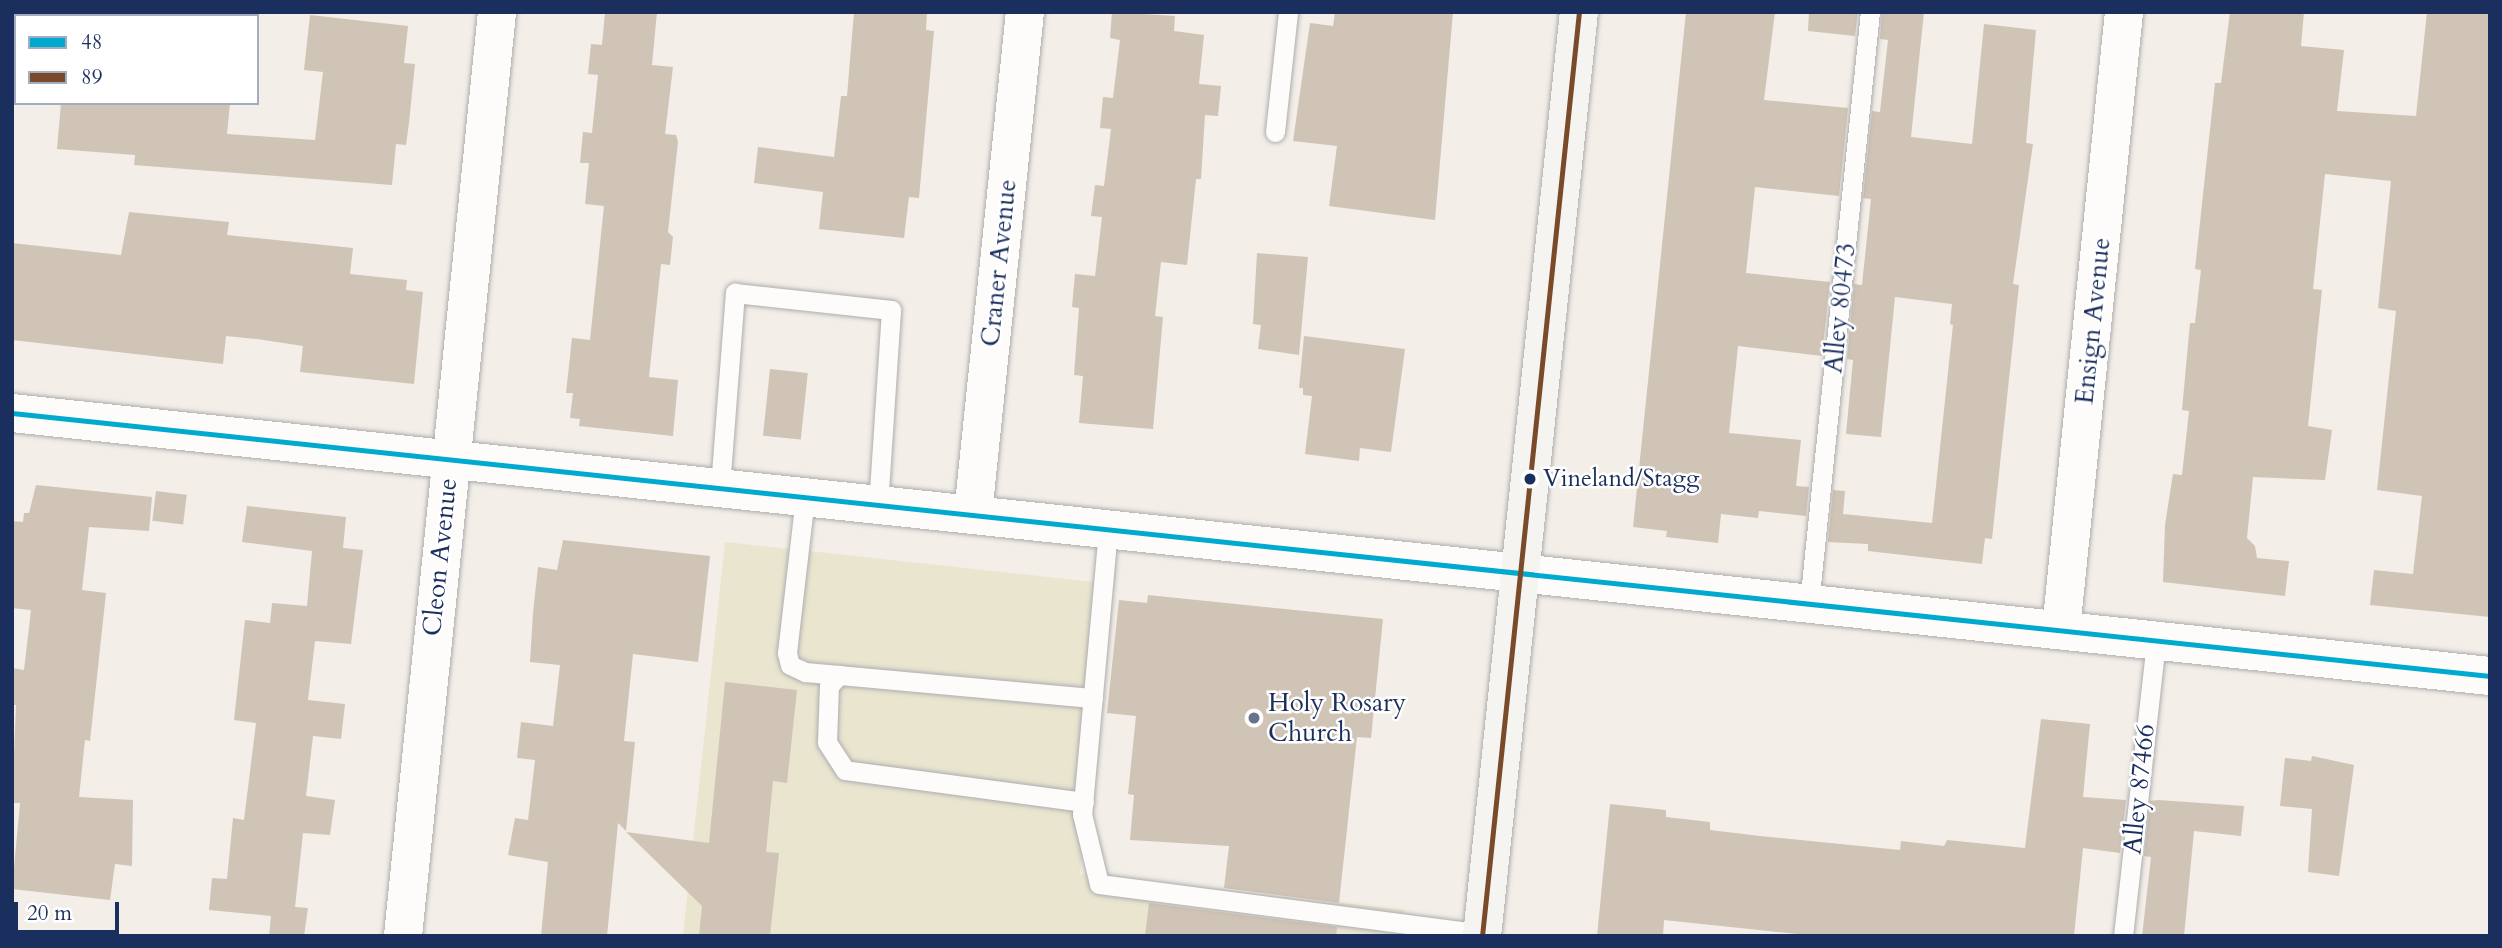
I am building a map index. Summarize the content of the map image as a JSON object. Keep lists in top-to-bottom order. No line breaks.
{"streets":{"street":["Craner Avenue","Ensign Avenue","Cleon Avenue"],"lane":["Alley 80473","Alley 87466"]},"places":["Vineland/Stagg","Holy Rosary Church"],"lines":["transit line 89","transit line 48"],"legend":["48","89"],"scale_bar":"20 m"}
